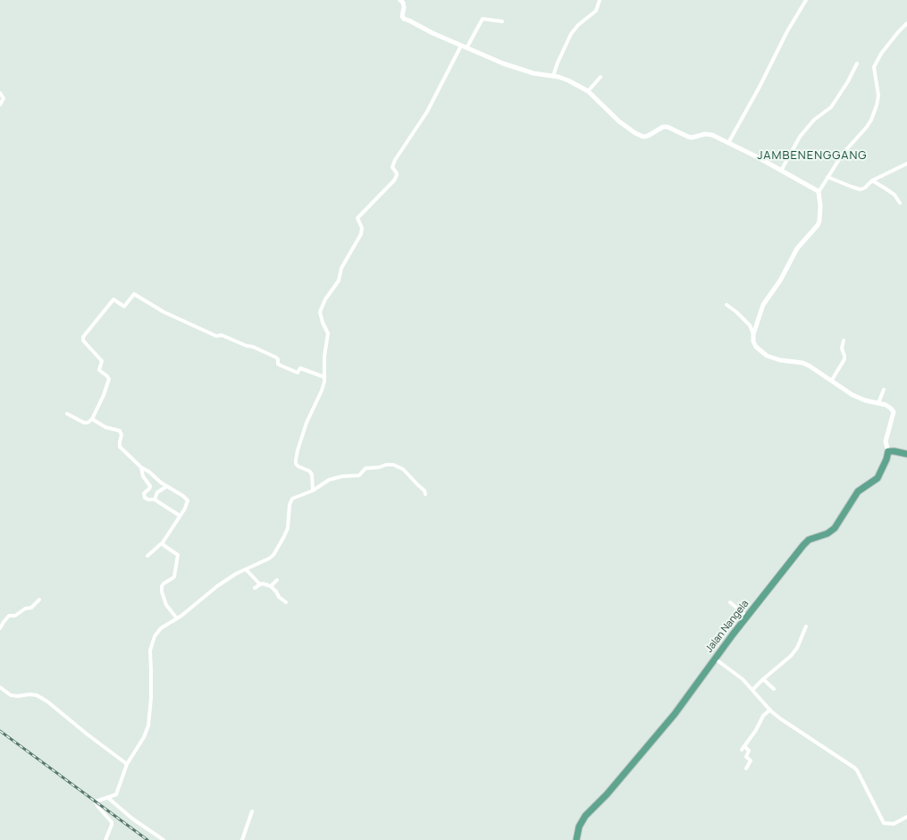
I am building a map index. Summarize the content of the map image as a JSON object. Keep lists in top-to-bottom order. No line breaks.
{"streets":{"main road":["Jalan Nangela"]},"districts":["JAMBENENGGANG"]}
